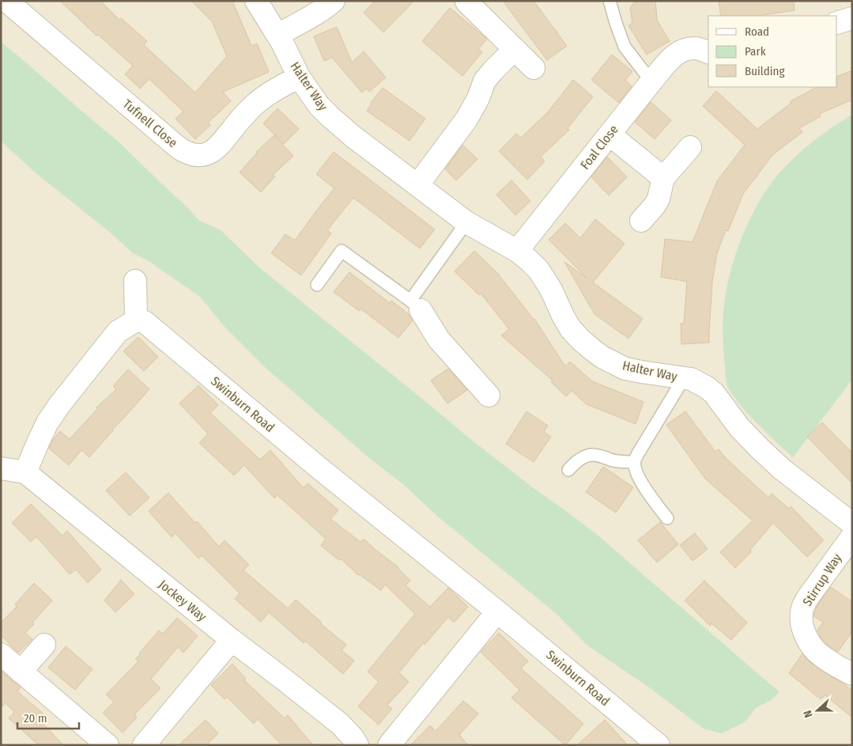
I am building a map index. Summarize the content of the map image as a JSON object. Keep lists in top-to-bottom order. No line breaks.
{"streets":{"street":["Halter Way","Tufnell Close","Foal Close","Swinburn Road","Stirrup Way","Jockey Way"]},"crossings":[["Halter Way","Tufnell Close"],["Halter Way","Foal Close"]],"legend":["Road","Park","Building"],"scale_bar":"20 m","north":"left"}
